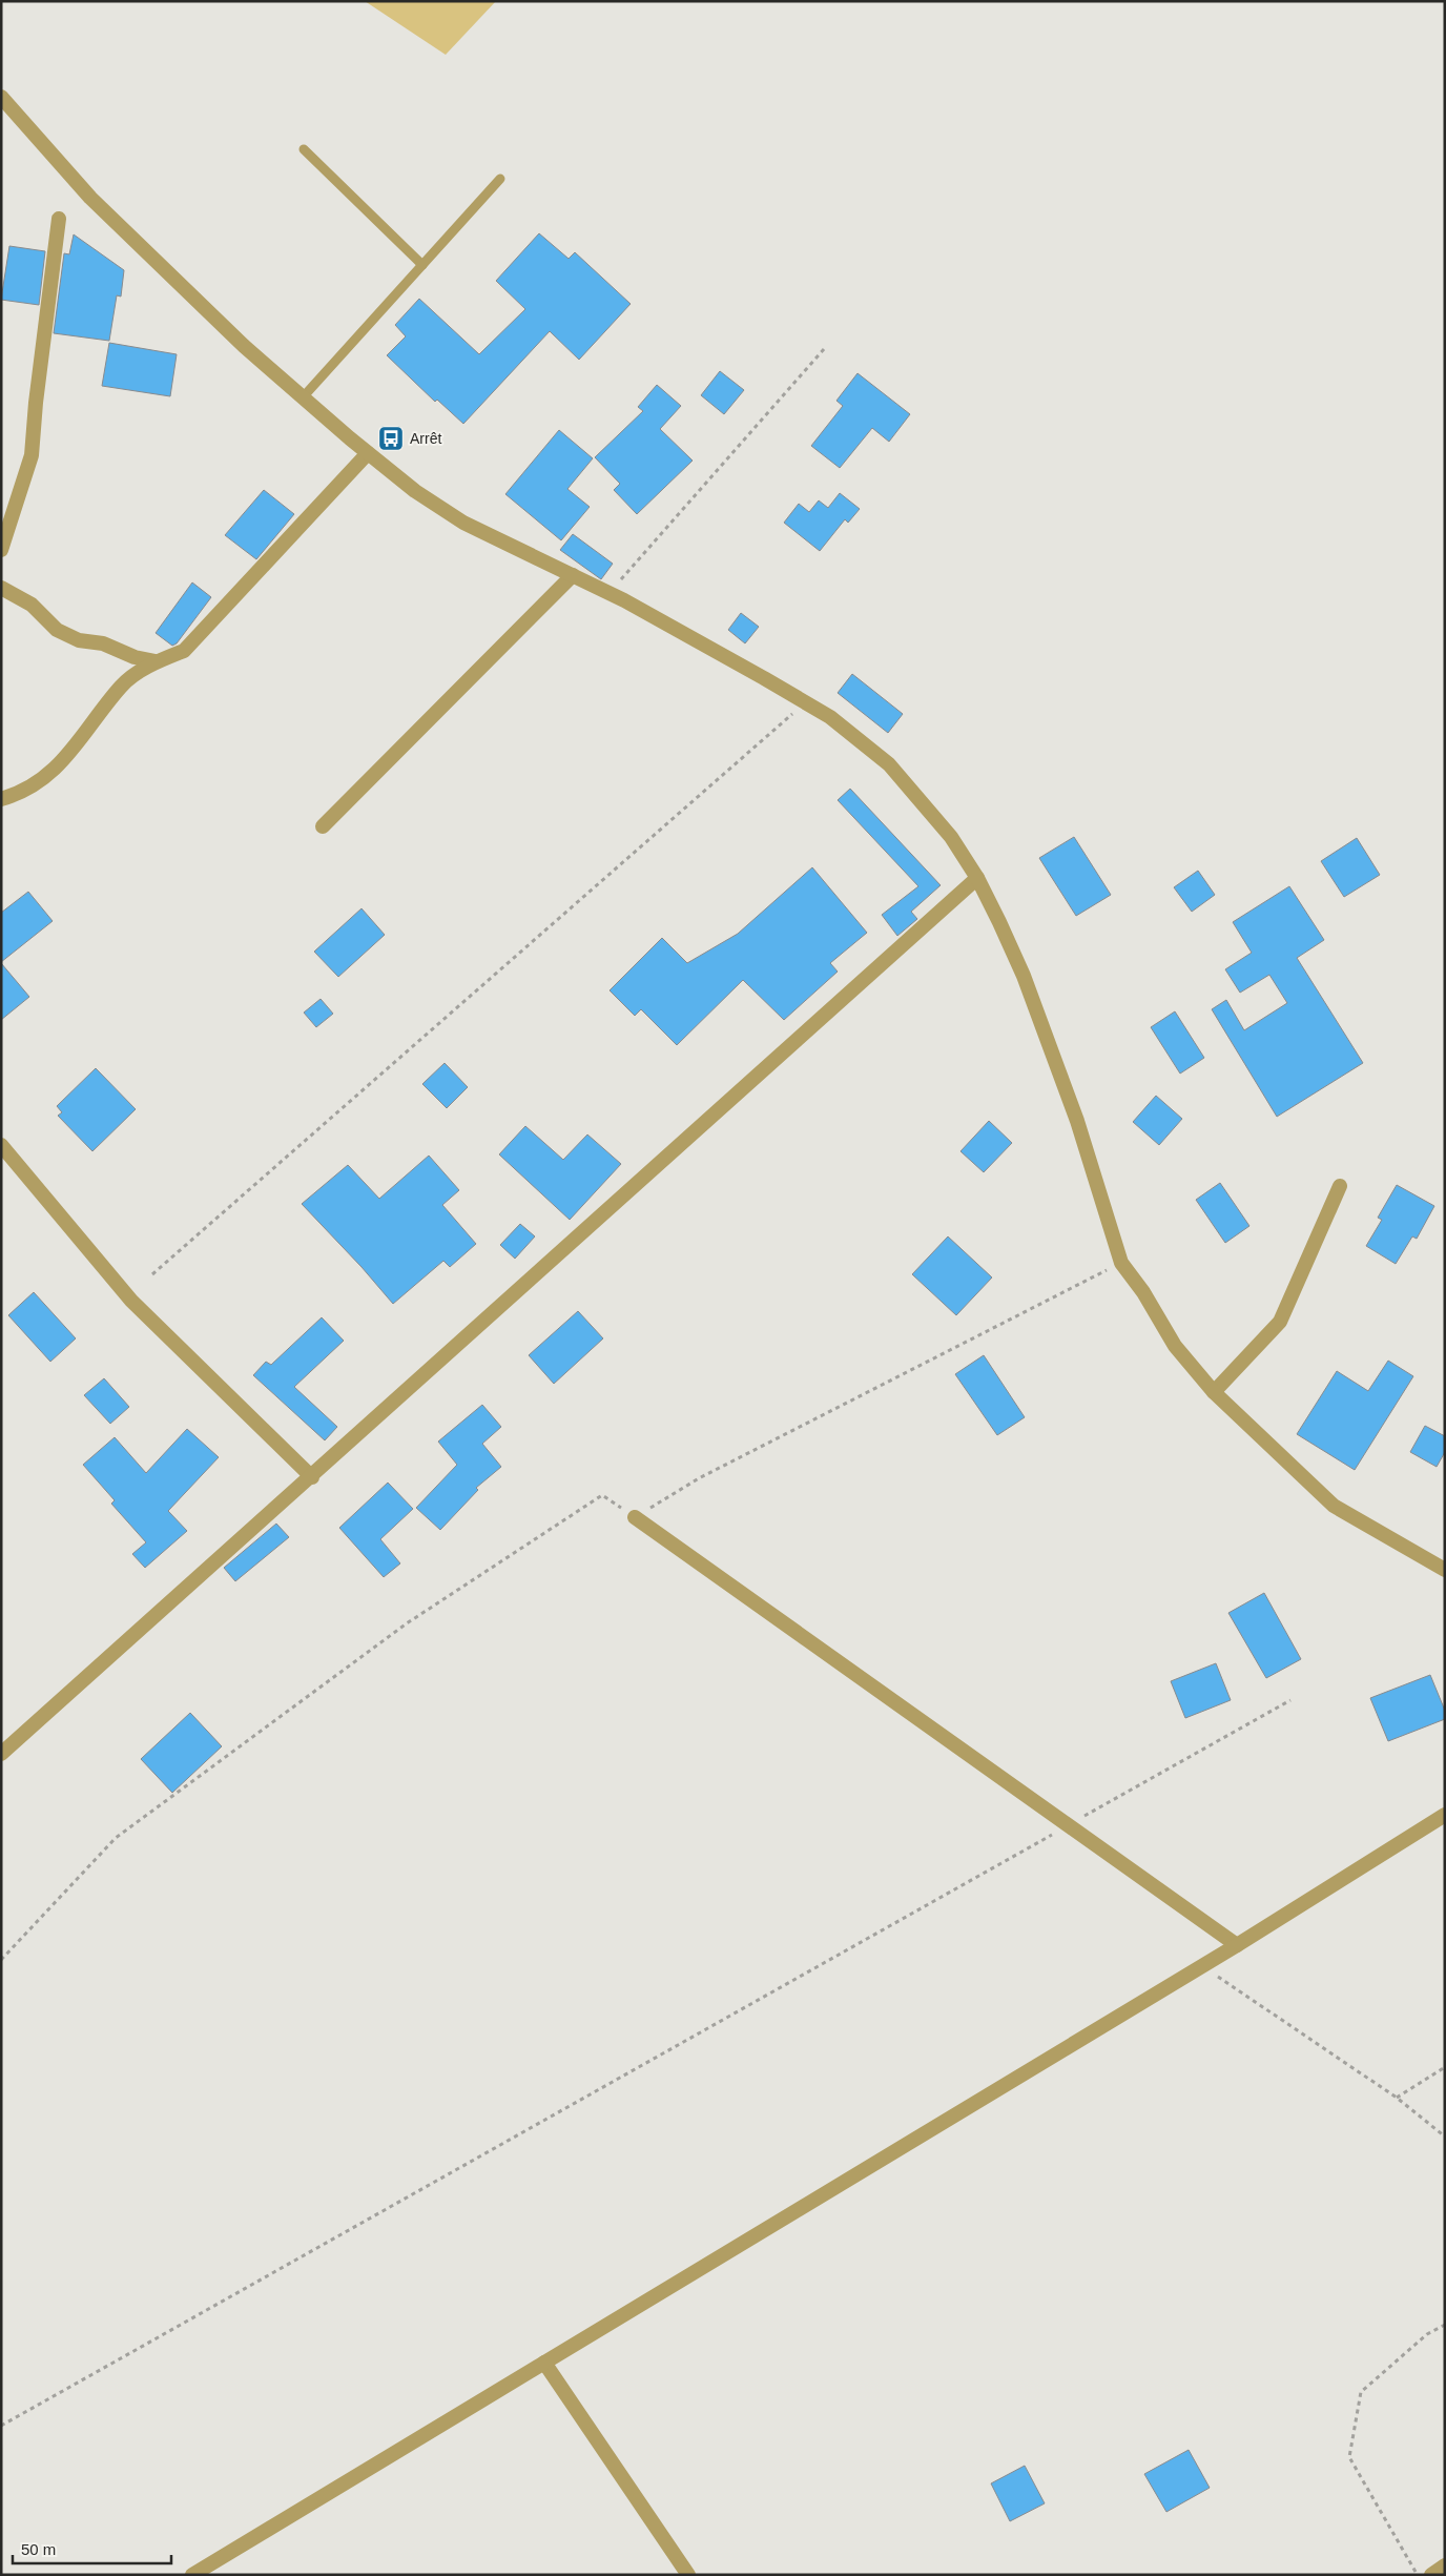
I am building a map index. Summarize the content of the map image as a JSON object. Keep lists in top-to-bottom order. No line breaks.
{"places":{"bus stop":["Arrêt"]},"scale_bar":"50 m"}
